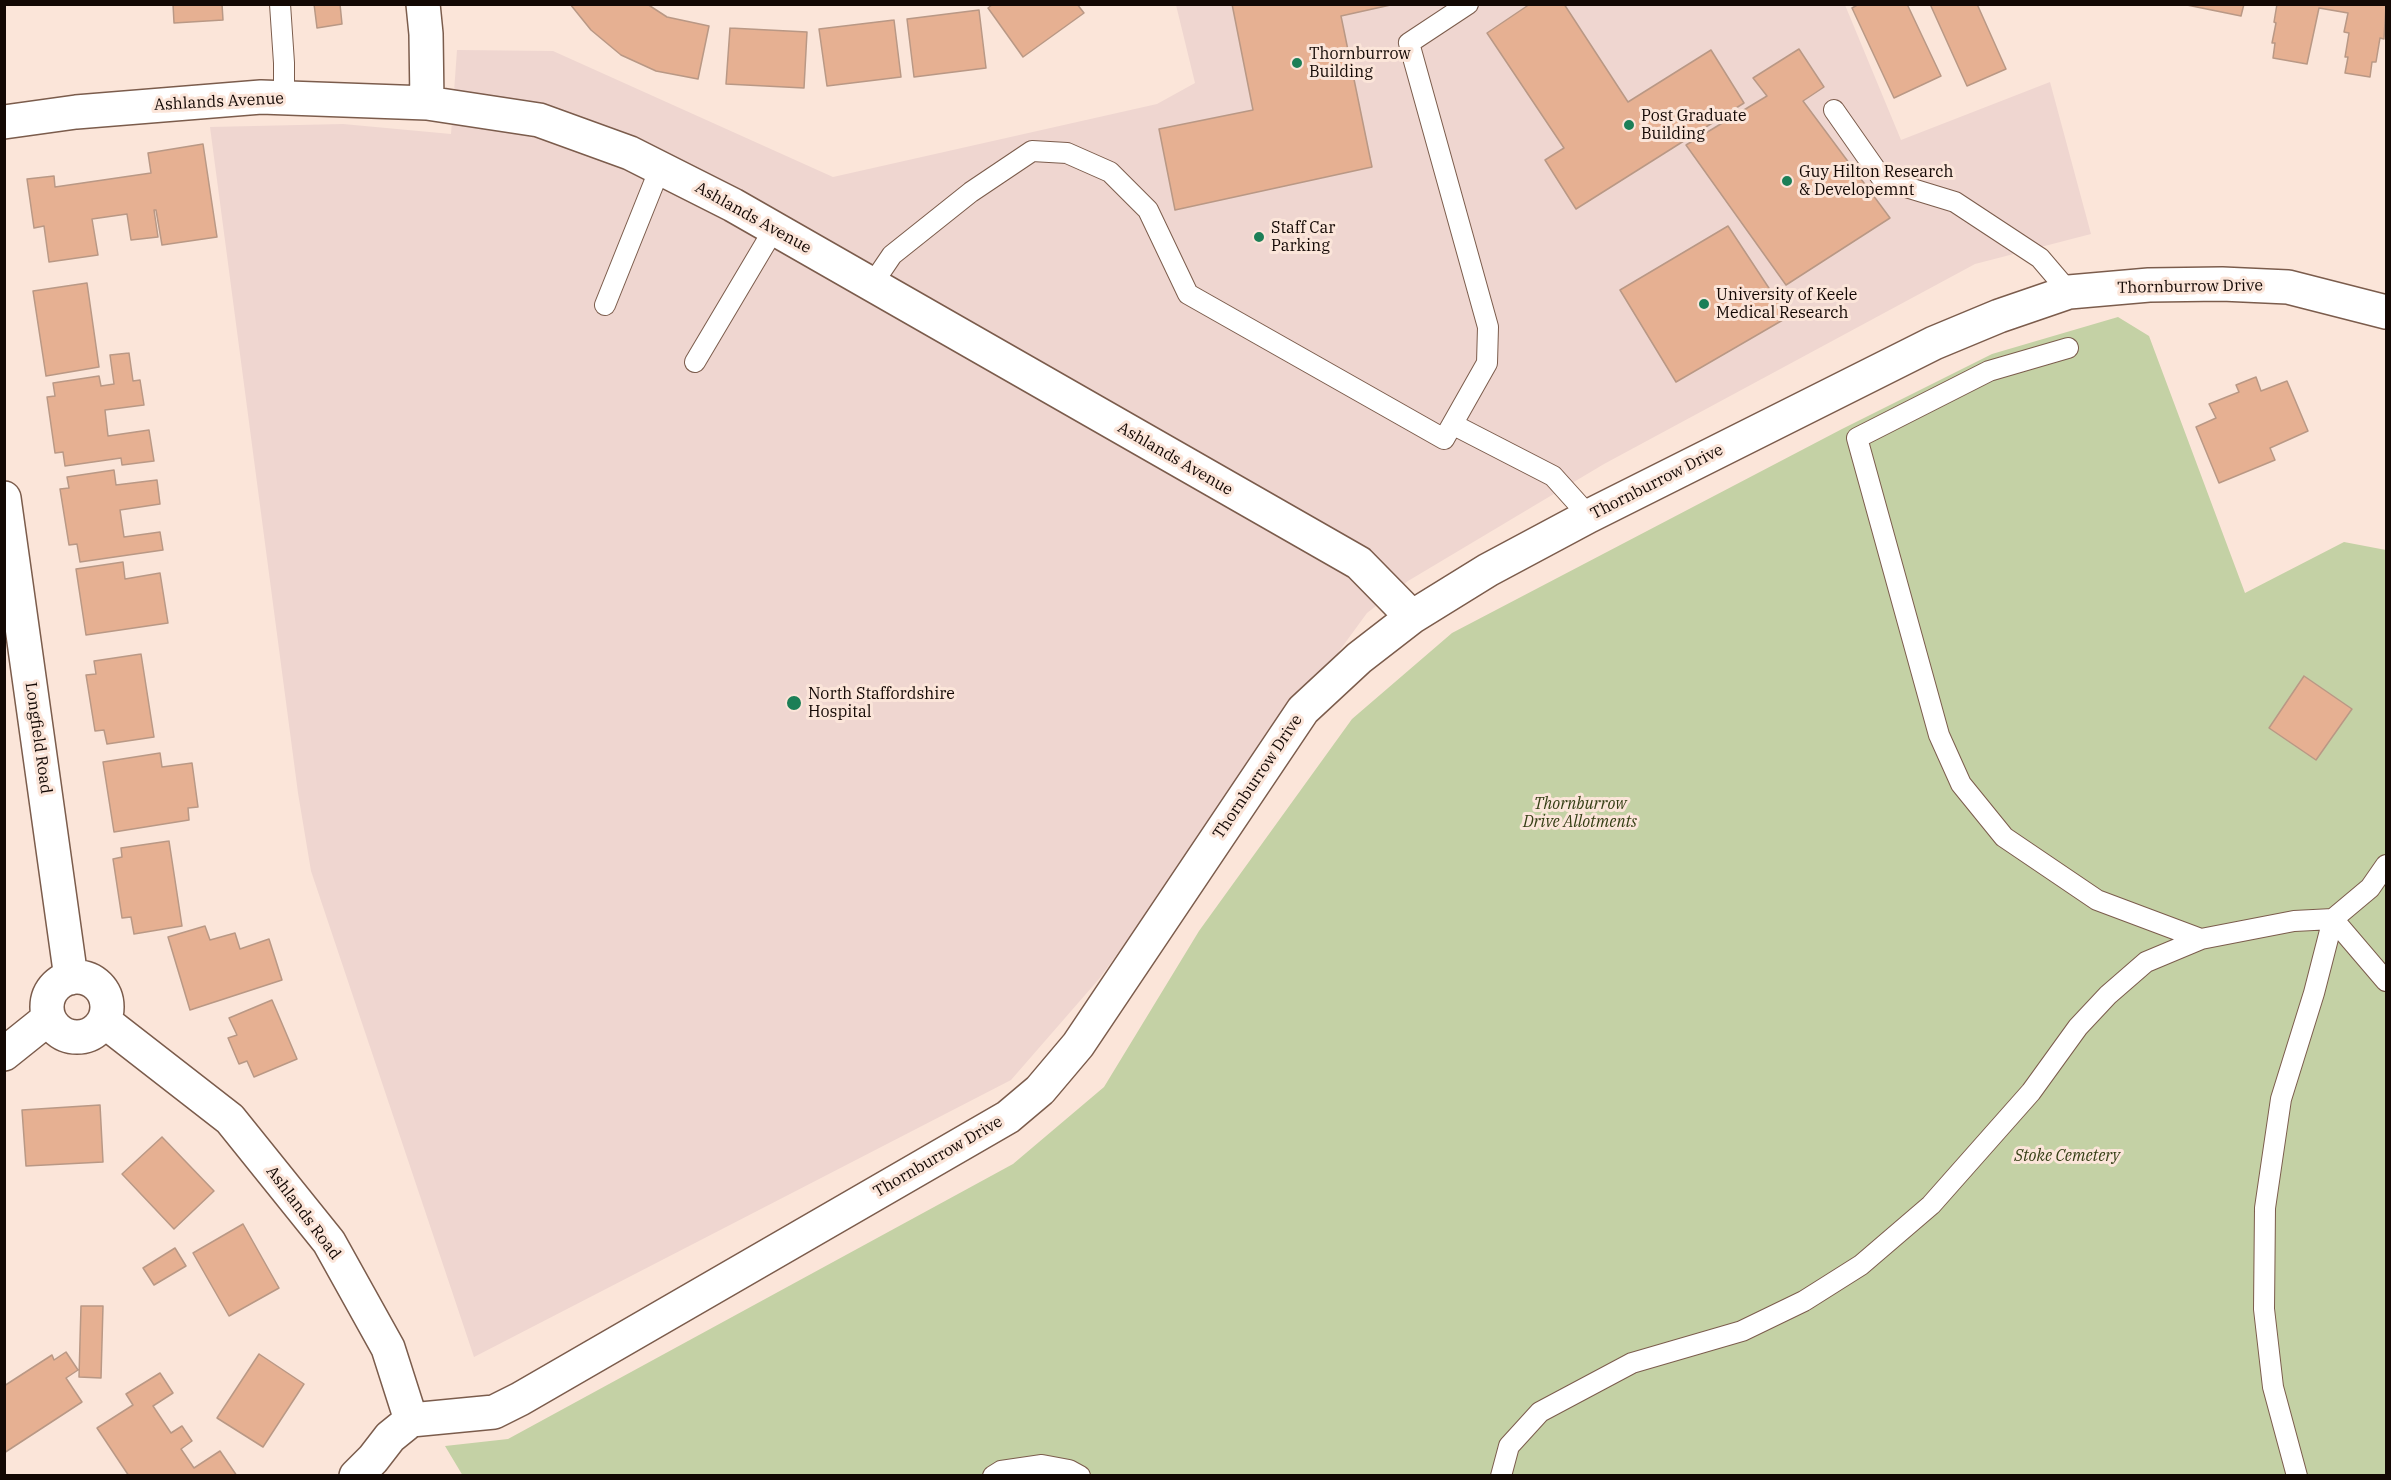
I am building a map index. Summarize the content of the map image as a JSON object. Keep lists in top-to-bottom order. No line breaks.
{"streets":{"street":["Ashlands Avenue","Thornburrow Drive","Longfield Road","Ashlands Road"]},"crossings":[["Ashlands Avenue","Thornburrow Drive"],["Thornburrow Drive","Ashlands Road"],["Longfield Road","Ashlands Road"]],"parks":["Thornburrow Drive Allotments","Stoke Cemetery"],"places":["Thornburrow Building","Post Graduate Building","Guy Hilton Research & Developemnt","Staff Car Parking","University of Keele Medical Research","North Staffordshire Hospital"]}
